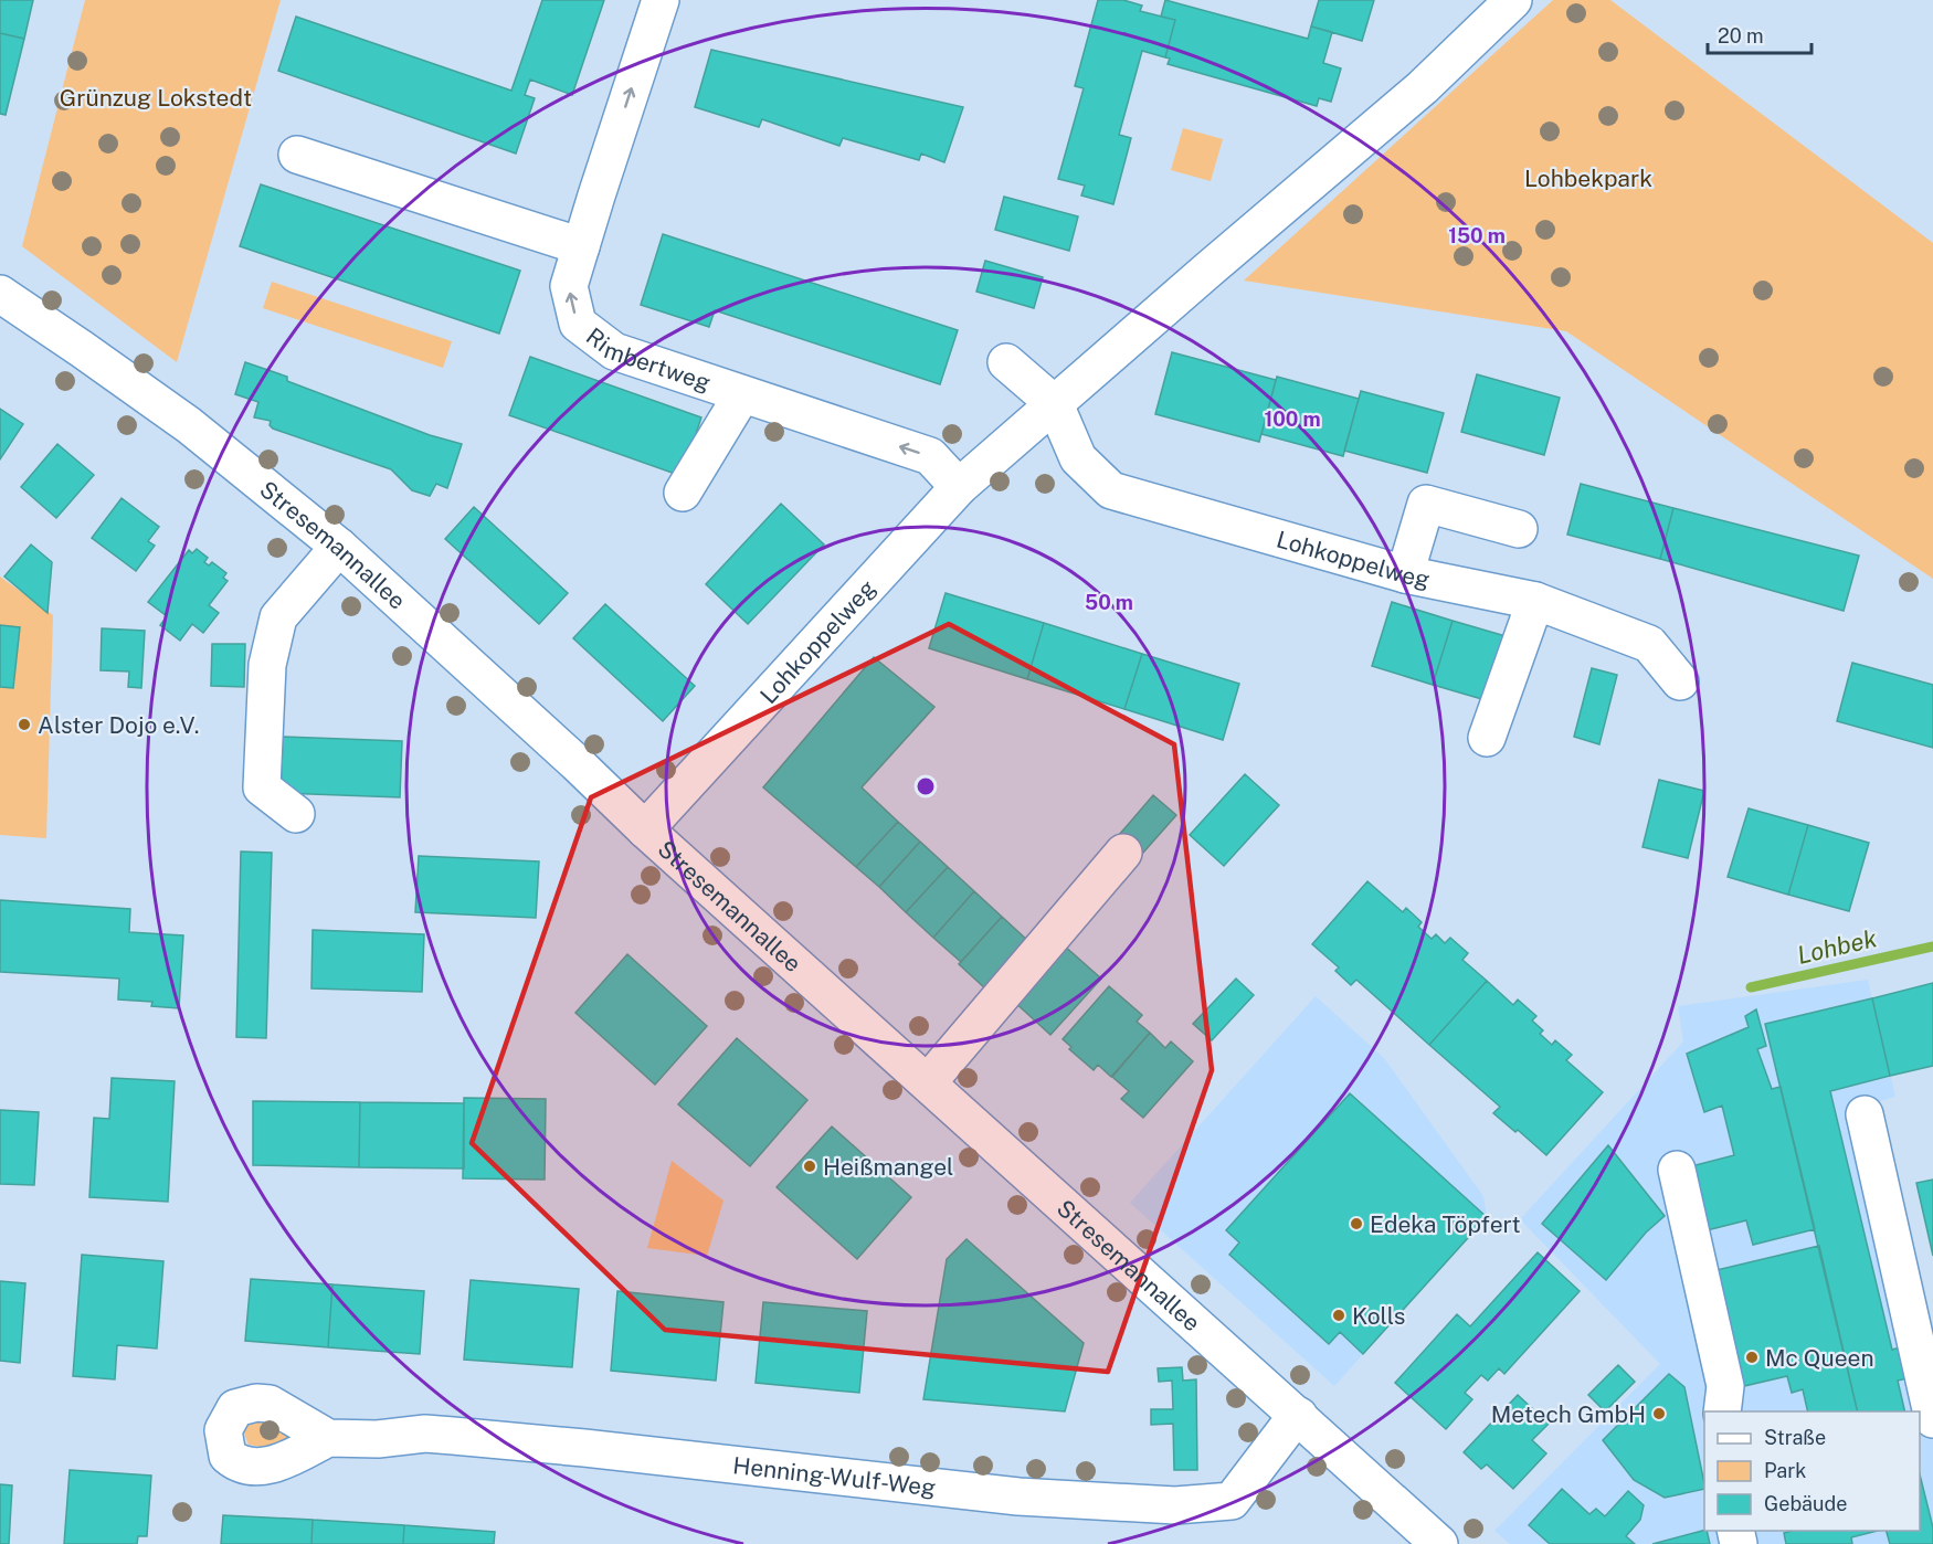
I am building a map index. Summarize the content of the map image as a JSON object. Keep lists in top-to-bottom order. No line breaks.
{"streets":{"street":["Rimbertweg","Stresemannallee","Lohkoppelweg","Henning-Wulf-Weg"]},"crossings":[["Rimbertweg","Lohkoppelweg"],["Stresemannallee","Lohkoppelweg"],["Stresemannallee","Henning-Wulf-Weg"]],"water":["Lohbek"],"parks":["Grünzug Lokstedt","Lohbekpark"],"places":["Alster Dojo e.V.","Heißmangel","Edeka Töpfert","Kolls","Mc Queen","Metech GmbH"],"legend":["Straße","Park","Gebäude"],"scale_bar":"20 m","rings":["150 m","100 m","50 m"]}
